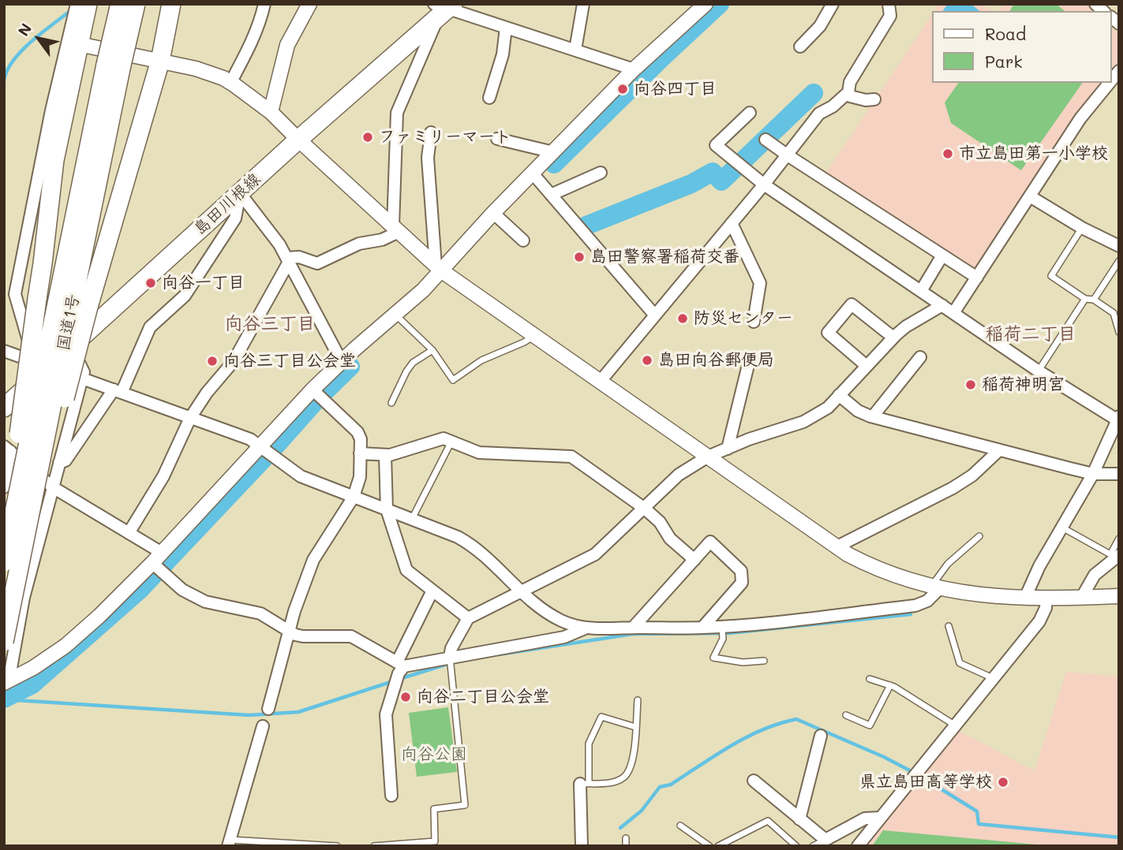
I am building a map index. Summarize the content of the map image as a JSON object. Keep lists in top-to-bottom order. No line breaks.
{"streets":{"main road":["島田川根線","国道1号"]},"districts":["向谷三丁目","稲荷二丁目"],"parks":["向谷公園"],"places":["向谷四丁目","ファミリーマート","市立島田第一小学校","島田警察署稲荷交番","向谷一丁目","防災センター","島田向谷郵便局","向谷三丁目公会堂","稲荷神明宮","向谷二丁目公会堂","県立島田高等学校"],"legend":["Road","Park"],"north":"top left"}
